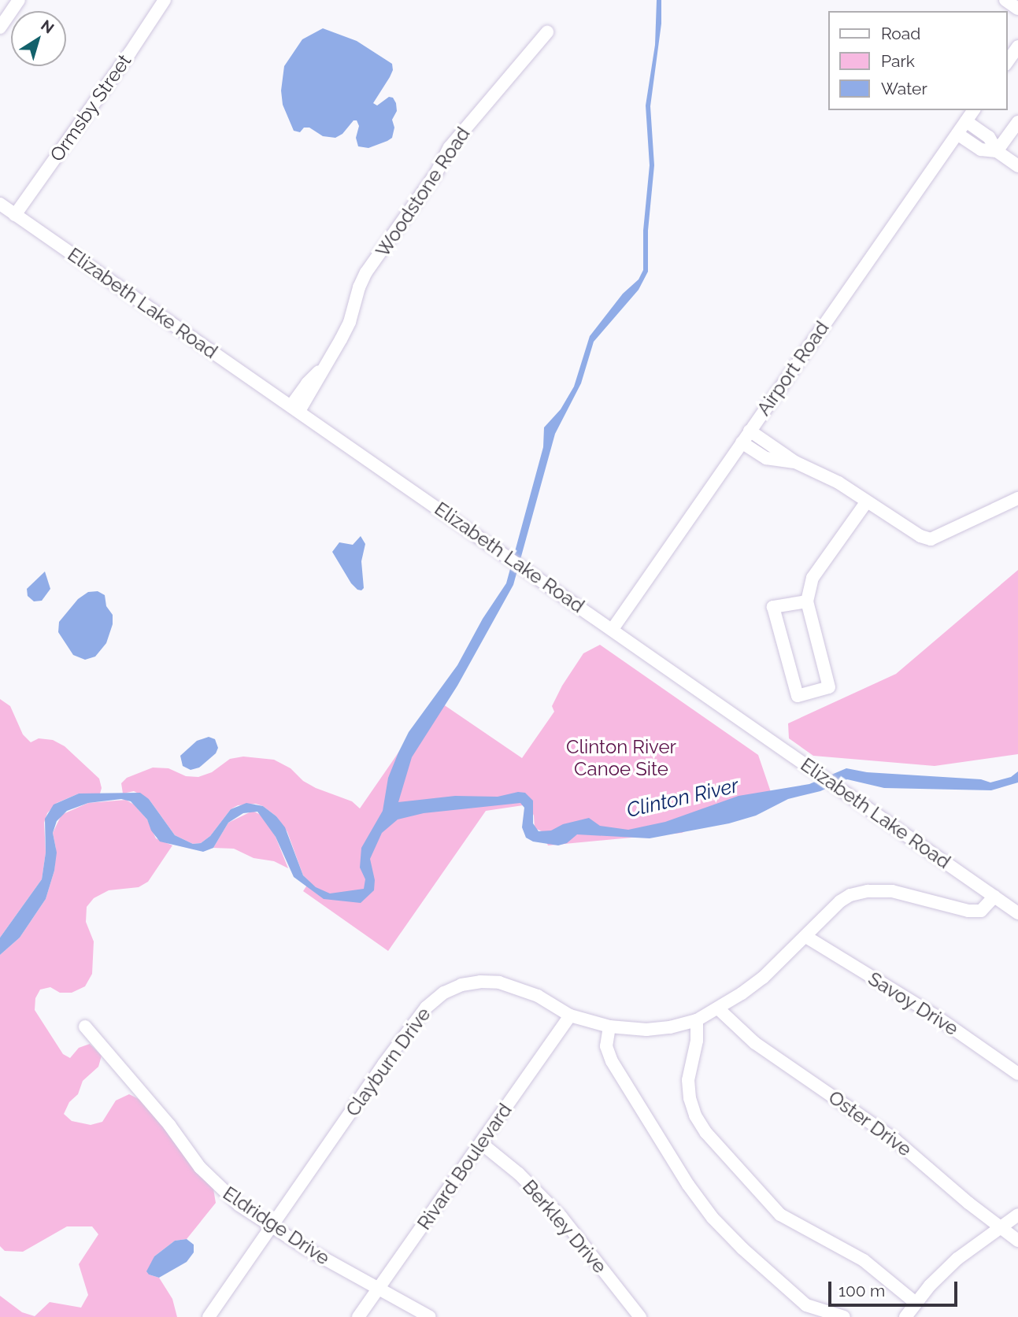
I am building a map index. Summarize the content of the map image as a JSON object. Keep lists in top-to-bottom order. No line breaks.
{"streets":{"street":["Ormsby Street","Woodstone Road","Elizabeth Lake Road","Airport Road","Savoy Drive","Clayburn Drive","Oster Drive","Rivard Boulevard","Eldridge Drive","Berkley Drive"]},"crossings":[["Ormsby Street","Elizabeth Lake Road"],["Woodstone Road","Elizabeth Lake Road"],["Elizabeth Lake Road","Airport Road"],["Elizabeth Lake Road","Clayburn Drive"],["Savoy Drive","Clayburn Drive"],["Clayburn Drive","Oster Drive"],["Clayburn Drive","Rivard Boulevard"],["Clayburn Drive","Eldridge Drive"],["Rivard Boulevard","Eldridge Drive"],["Rivard Boulevard","Berkley Drive"]],"water":["Clinton River"],"parks":["Clinton River Canoe Site"],"legend":["Road","Park","Water"],"scale_bar":"100 m","north":"top right"}
